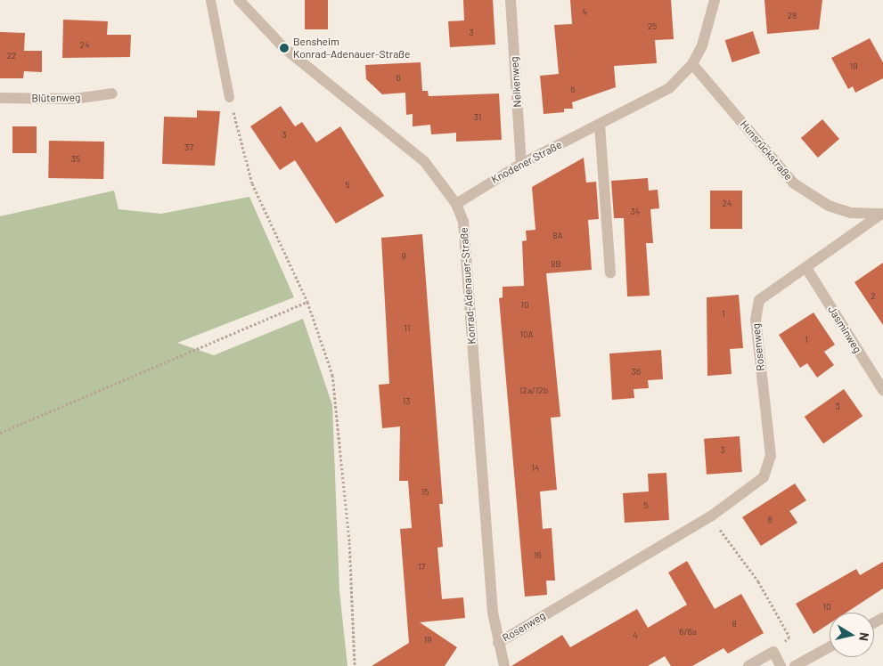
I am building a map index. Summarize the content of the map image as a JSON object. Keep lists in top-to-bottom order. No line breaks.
{"streets":{"street":["Nelkenweg","Blütenweg","Hunsrückstraße","Knodener Straße","Konrad-Adenauer-Straße","Jasminweg","Rosenweg"]},"crossings":[["Nelkenweg","Knodener Straße"],["Hunsrückstraße","Knodener Straße"],["Hunsrückstraße","Rosenweg"],["Knodener Straße","Konrad-Adenauer-Straße"],["Konrad-Adenauer-Straße","Rosenweg"],["Jasminweg","Rosenweg"]],"places":["Bensheim Konrad-Adenauer-Straße"],"house_numbers":["4","28","25","3","24","22","19","6","6","31","3","37","35","5","24","34","8A","9","8B","2","10","1","11","10A","1","36","12a/12b","13","3","3","14","15","5","8","16","17","10","8","6/6a","4","19"],"north":"right"}
